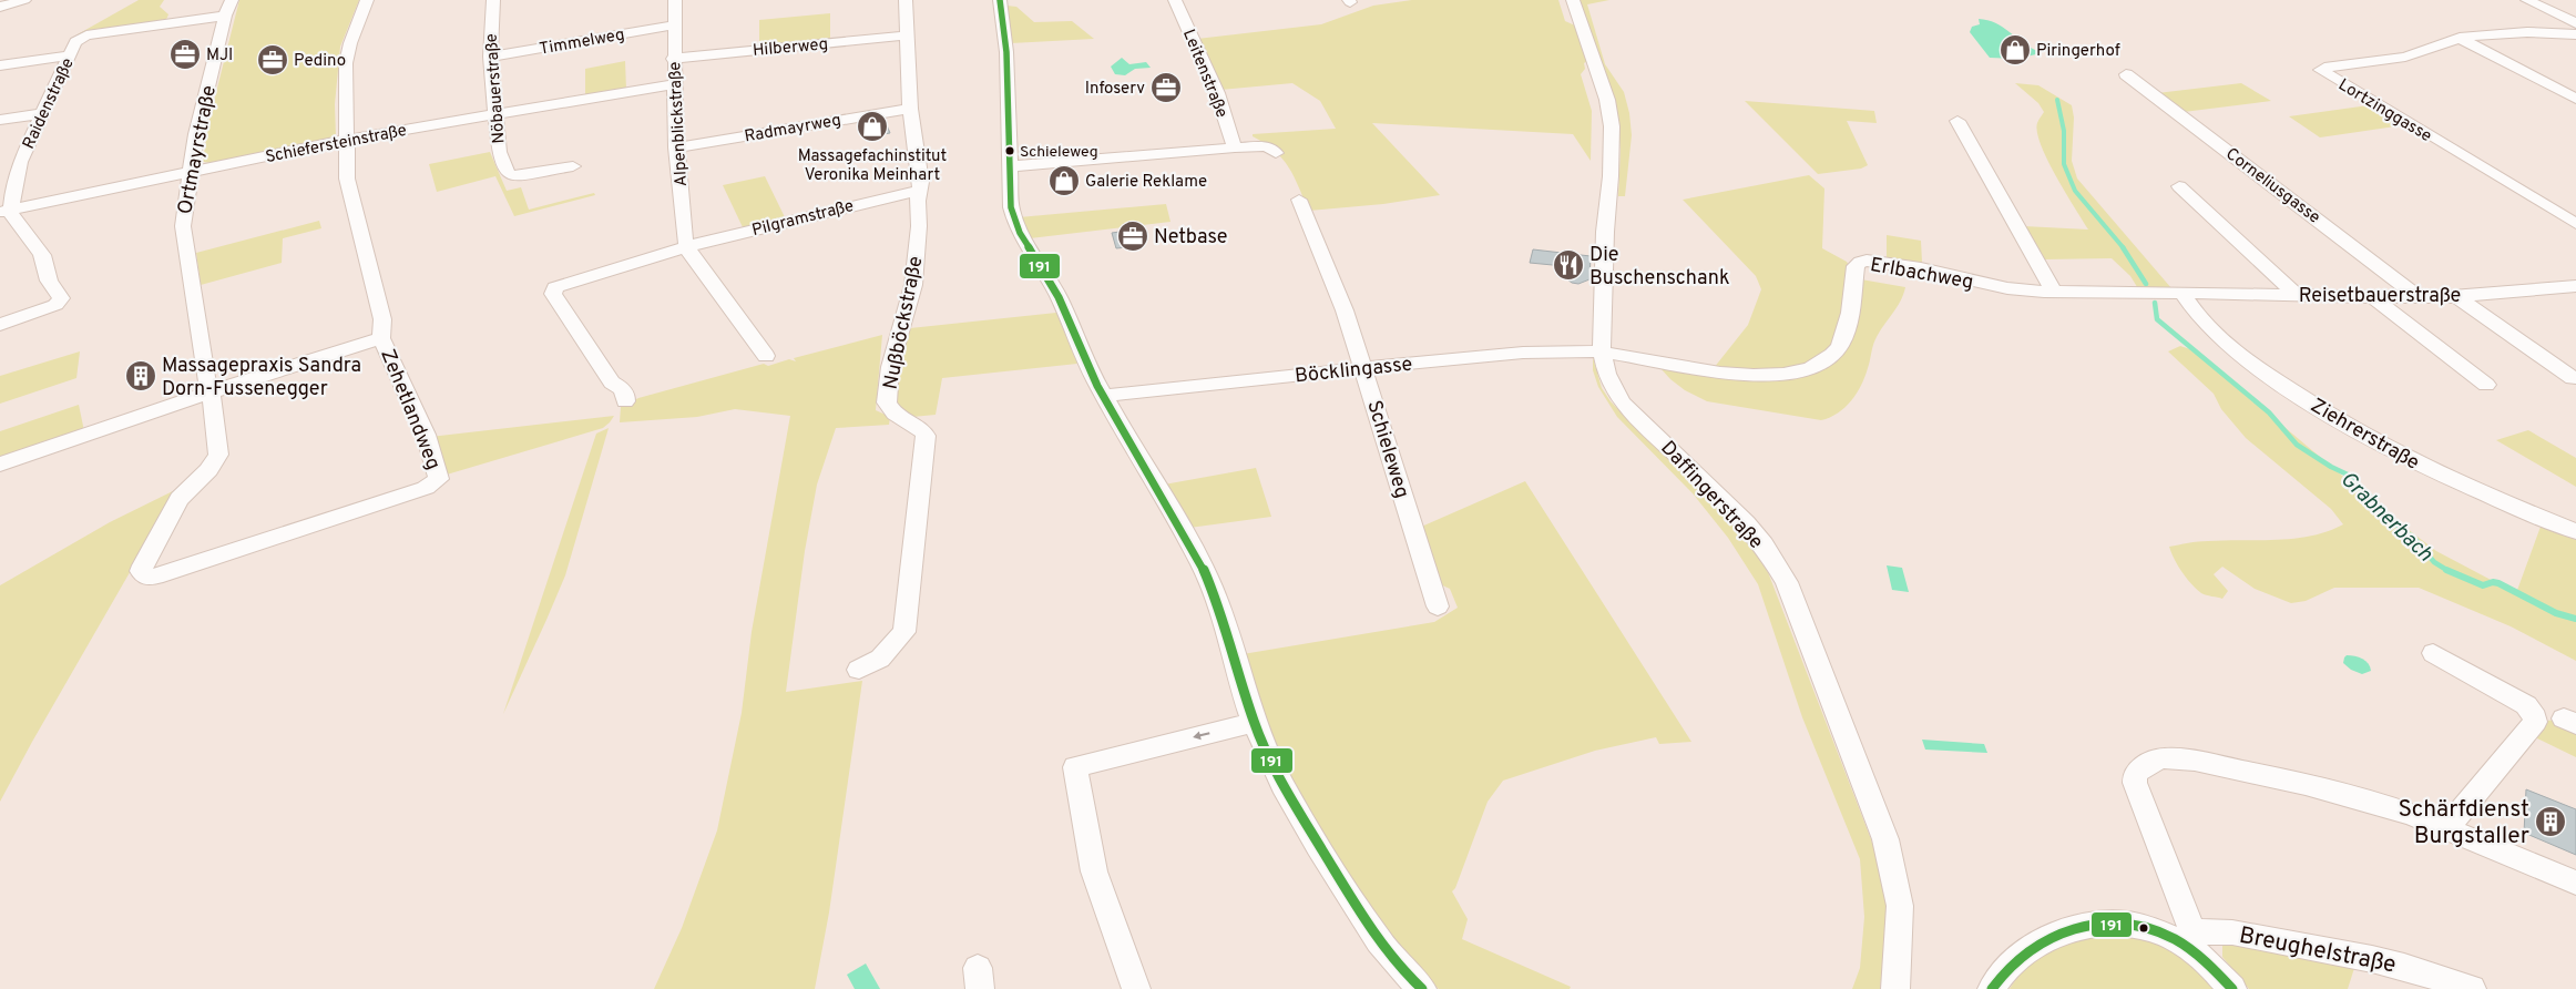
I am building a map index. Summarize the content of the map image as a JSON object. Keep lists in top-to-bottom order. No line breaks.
{"streets":{"street":["Timmelweg","Hilberweg","Leitenstraße","Nöbauerstraße","Raidenstraße","Lortzinggasse","Alpenblickstraße","Radmayrweg","Schiefersteinstraße","Ortmayrstraße","Corneliusgasse","Pilgramstraße","Erlbachweg","Reisetbauerstraße","Nußböckstraße","Böcklingasse","Zehetlandweg","Ziehrerstraße","Schieleweg","Daffingerstraße","Breughelstraße"]},"crossings":[["Timmelweg","Nöbauerstraße"],["Timmelweg","Alpenblickstraße"],["Hilberweg","Alpenblickstraße"],["Hilberweg","Nußböckstraße"],["Nöbauerstraße","Schiefersteinstraße"],["Raidenstraße","Schiefersteinstraße"],["Raidenstraße","Ortmayrstraße"],["Alpenblickstraße","Radmayrweg"],["Alpenblickstraße","Schiefersteinstraße"],["Alpenblickstraße","Pilgramstraße"],["Radmayrweg","Nußböckstraße"],["Schiefersteinstraße","Ortmayrstraße"],["Schiefersteinstraße","Zehetlandweg"],["Ortmayrstraße","Zehetlandweg"],["Corneliusgasse","Reisetbauerstraße"],["Pilgramstraße","Nußböckstraße"],["Erlbachweg","Reisetbauerstraße"],["Erlbachweg","Böcklingasse"],["Erlbachweg","Ziehrerstraße"],["Erlbachweg","Daffingerstraße"],["Reisetbauerstraße","Ziehrerstraße"],["Böcklingasse","Schieleweg"],["Böcklingasse","Daffingerstraße"]],"water":["Grabnerbach"],"places":{"shop":["Piringerhof","Massagefachinstitut Veronika Meinhart","Galerie Reklame"],"office":["MJI","Pedino","Infoserv","Netbase"],"other":["Schieleweg"],"restaurant":["Die Buschenschank"],"building":["Massagepraxis Sandra Dorn-Fussenegger","Schärfdienst Burgstaller"]},"lines":["transit line 191"]}
